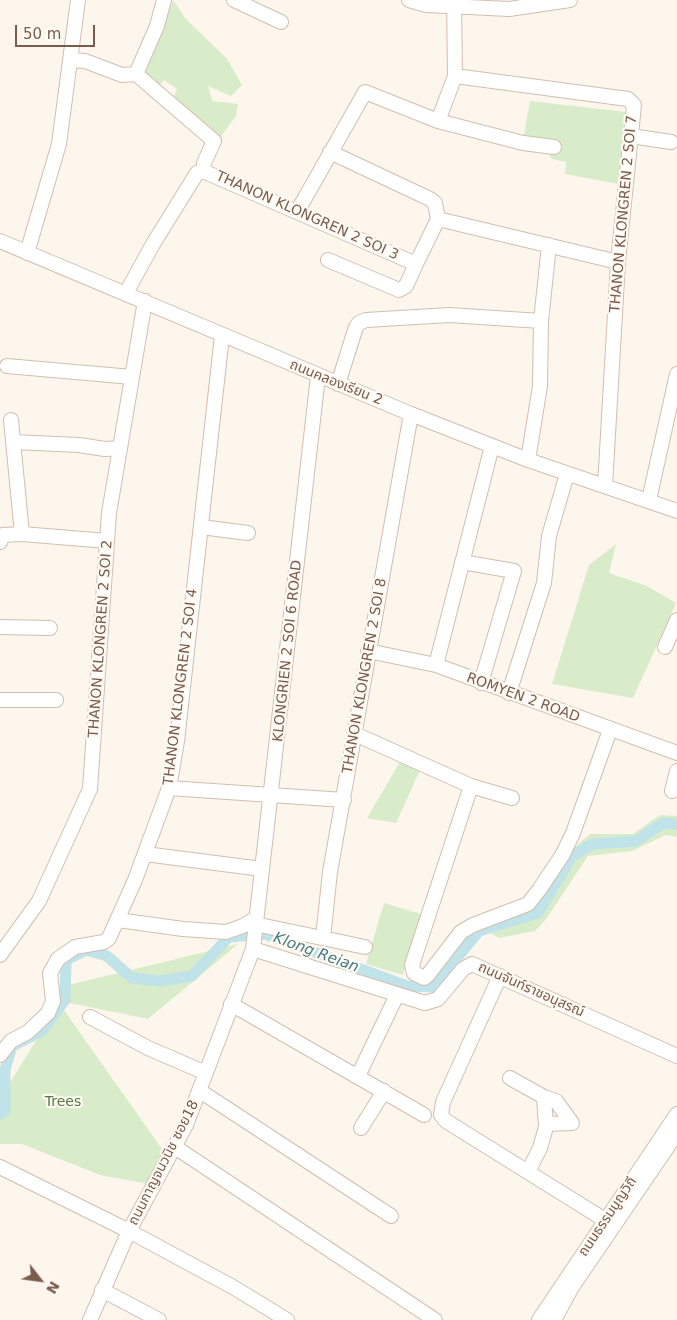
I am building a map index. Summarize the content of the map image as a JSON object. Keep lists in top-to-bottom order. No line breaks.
{"streets":{"street":["THANON KLONGREN 2 SOI 7","THANON KLONGREN 2 SOI 3","ถนนคลองเรียน 2","THANON KLONGREN 2 SOI 2","KLONGRIEN 2 SOI 6 ROAD","THANON KLONGREN 2 SOI 8","THANON KLONGREN 2 SOI 4","ROMYEN 2 ROAD","ถนนจันท์ราชอนุสรณ์","ถนนกาญจนวนิช ซอย18","ถนนธรรมนูญวิถี"]},"crossings":[["THANON KLONGREN 2 SOI 7","ถนนคลองเรียน 2"],["THANON KLONGREN 2 SOI 3","ถนนคลองเรียน 2"],["ถนนคลองเรียน 2","THANON KLONGREN 2 SOI 2"],["ถนนคลองเรียน 2","KLONGRIEN 2 SOI 6 ROAD"],["ถนนคลองเรียน 2","THANON KLONGREN 2 SOI 8"],["ถนนคลองเรียน 2","THANON KLONGREN 2 SOI 4"],["KLONGRIEN 2 SOI 6 ROAD","ถนนจันท์ราชอนุสรณ์"],["KLONGRIEN 2 SOI 6 ROAD","ถนนกาญจนวนิช ซอย18"],["THANON KLONGREN 2 SOI 8","ROMYEN 2 ROAD"],["ถนนจันท์ราชอนุสรณ์","ถนนกาญจนวนิช ซอย18"]],"water":["Klong Reian"],"parks":["Trees"],"scale_bar":"50 m","north":"bottom right"}
